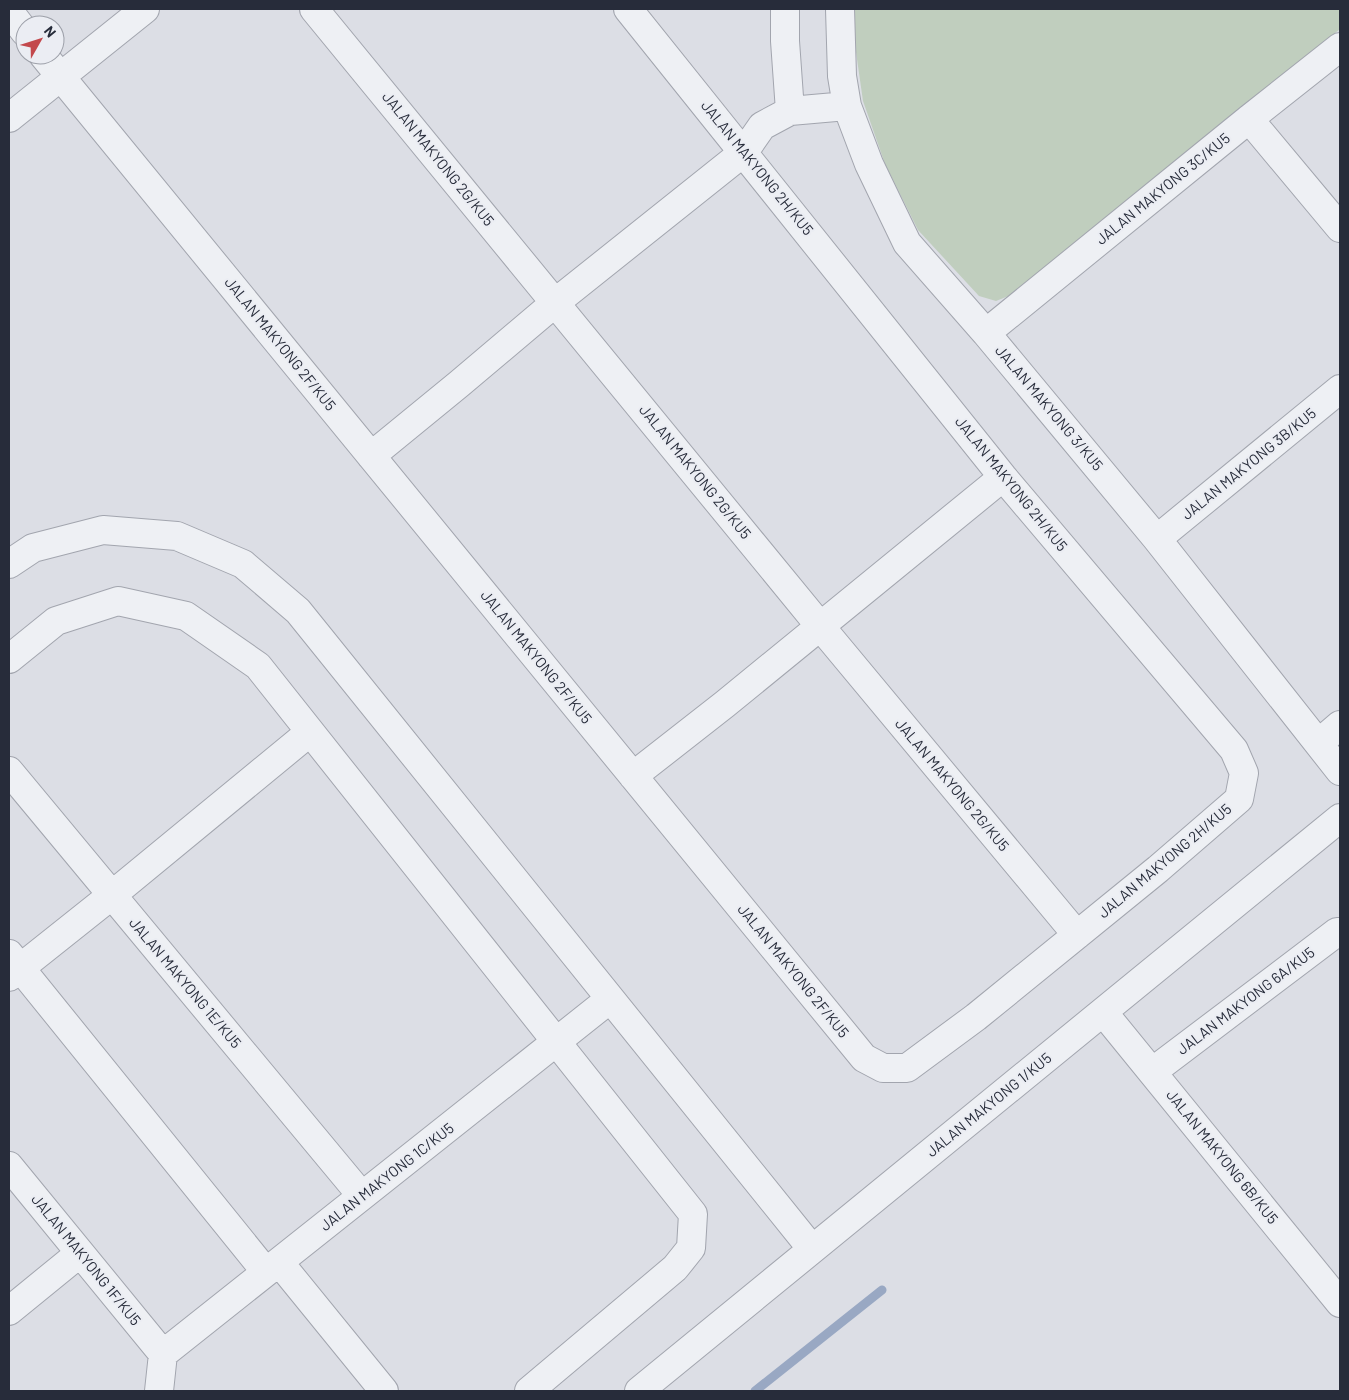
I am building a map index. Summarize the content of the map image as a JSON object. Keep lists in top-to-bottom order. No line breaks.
{"streets":{"street":["JALAN MAKYONG 2G/KU5","JALAN MAKYONG 2H/KU5","JALAN MAKYONG 3C/KU5","JALAN MAKYONG 2F/KU5","JALAN MAKYONG 3/KU5","JALAN MAKYONG 3B/KU5","JALAN MAKYONG 1E/KU5","JALAN MAKYONG 6A/KU5","JALAN MAKYONG 1/KU5","JALAN MAKYONG 6B/KU5","JALAN MAKYONG 1C/KU5","JALAN MAKYONG 1F/KU5"]},"crossings":[["JALAN MAKYONG 2G/KU5","JALAN MAKYONG 2H/KU5"],["JALAN MAKYONG 2G/KU5","JALAN MAKYONG 2F/KU5"],["JALAN MAKYONG 2H/KU5","JALAN MAKYONG 2F/KU5"],["JALAN MAKYONG 3C/KU5","JALAN MAKYONG 3/KU5"],["JALAN MAKYONG 3/KU5","JALAN MAKYONG 3B/KU5"],["JALAN MAKYONG 1E/KU5","JALAN MAKYONG 1C/KU5"],["JALAN MAKYONG 6A/KU5","JALAN MAKYONG 6B/KU5"],["JALAN MAKYONG 1/KU5","JALAN MAKYONG 6B/KU5"],["JALAN MAKYONG 1C/KU5","JALAN MAKYONG 1F/KU5"]],"north":"top right"}
